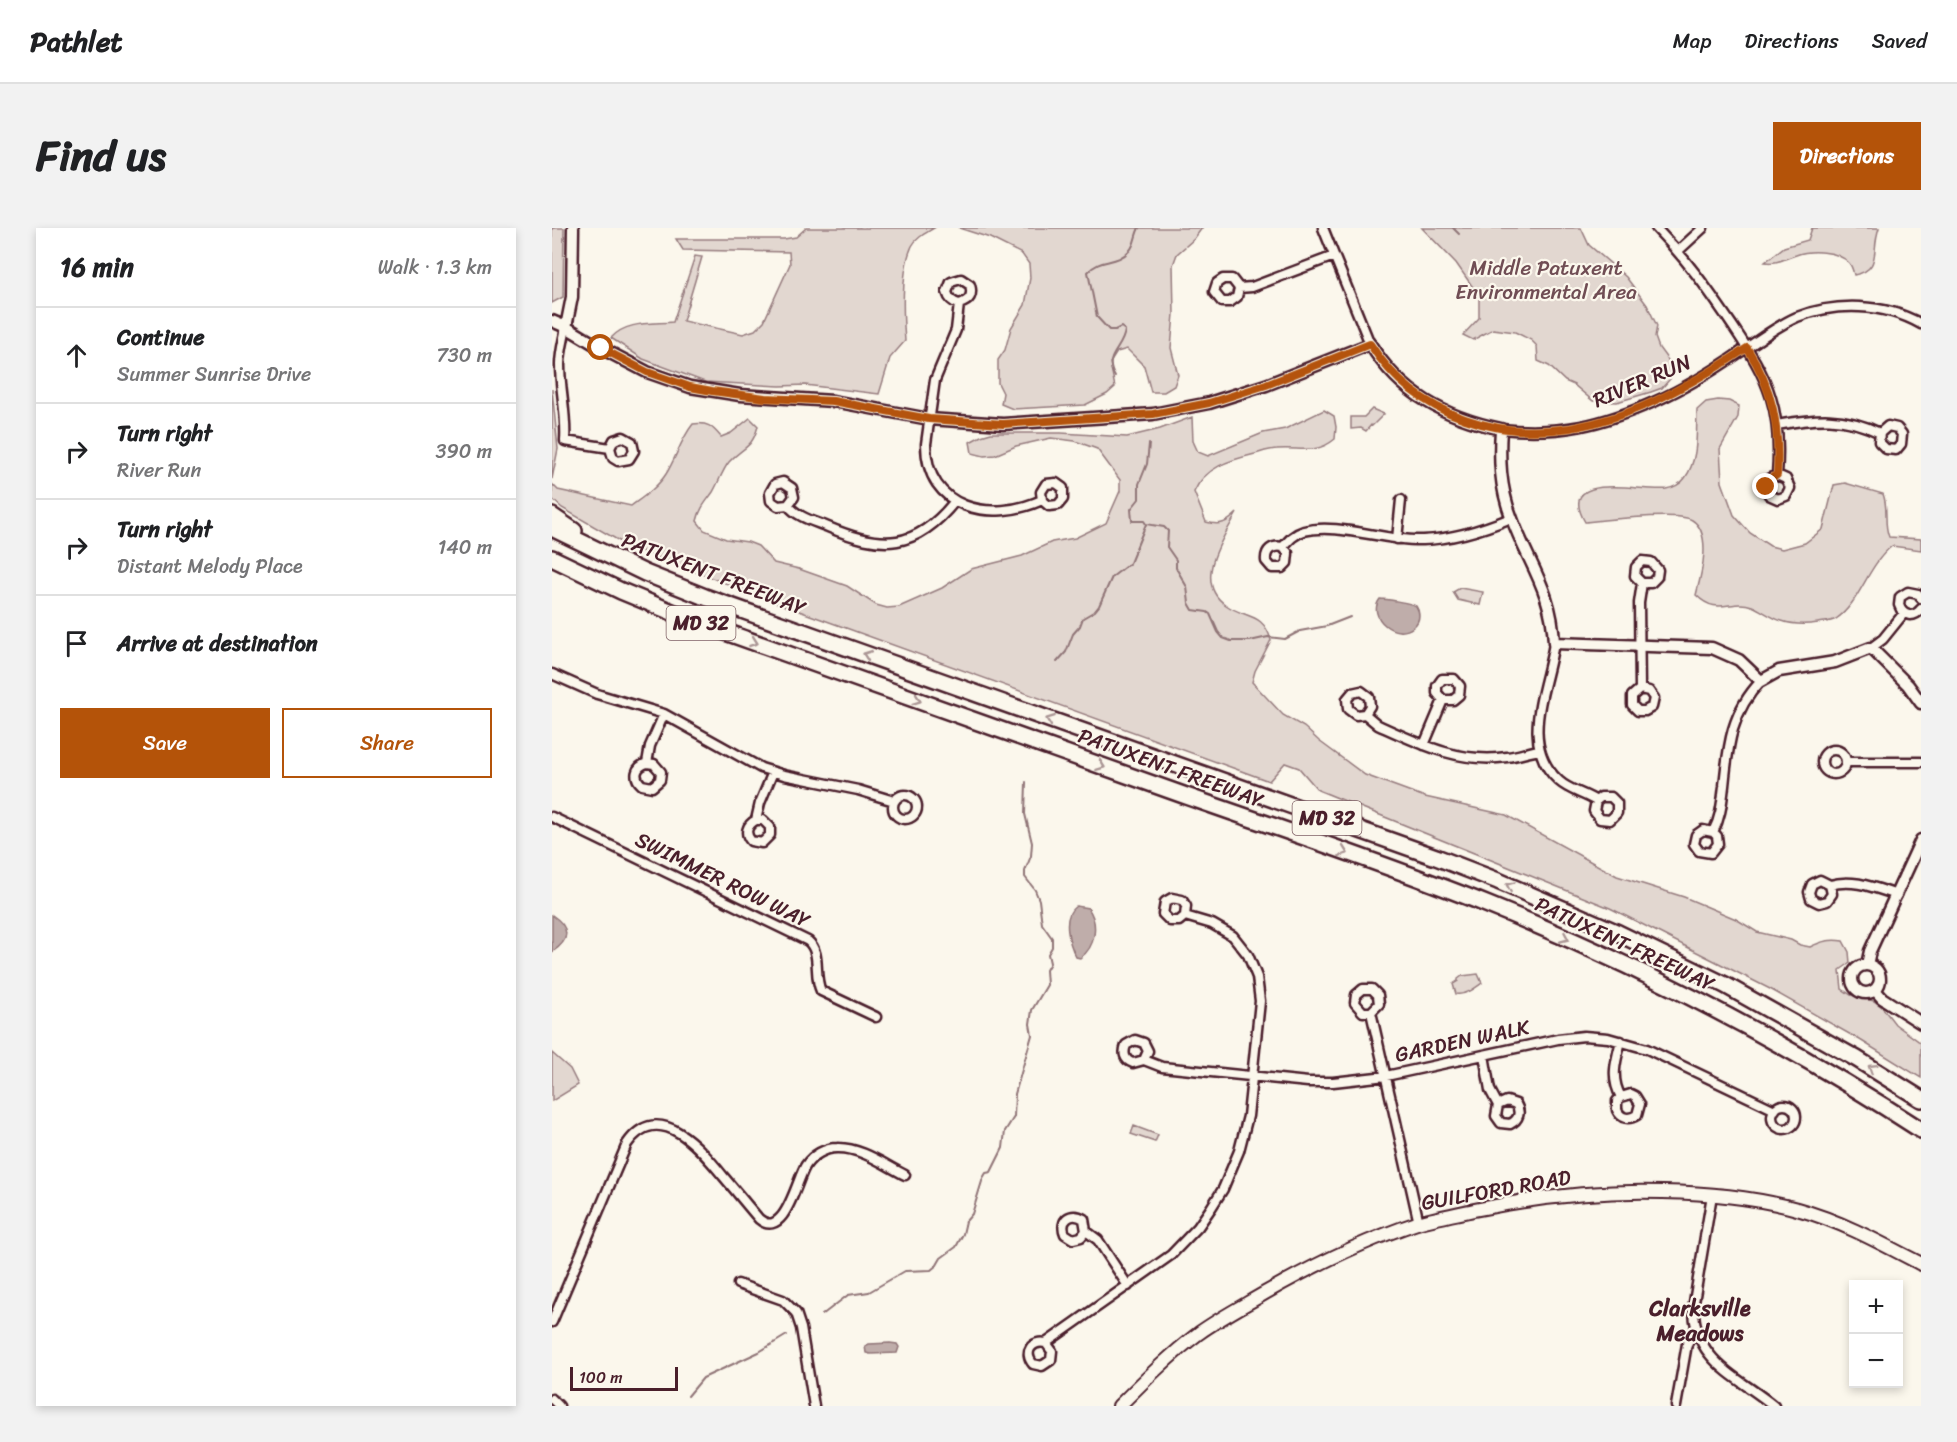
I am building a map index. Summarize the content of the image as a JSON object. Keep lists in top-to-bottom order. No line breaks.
{"streets":{"highway":["PATUXENT FREEWAY","MD 32"],"main road":["GUILFORD ROAD"],"street":["RIVER RUN","SWIMMER ROW WAY","GARDEN WALK"]},"districts":["Clarksville Meadows"],"parks":["Middle Patuxent Environmental Area"],"scale_bar":"100 m","page":{"header":"Pathlet","nav":["Map","Directions","Saved"],"title":"Find us","buttons":["Directions",["Save","Share"]],"heading":["16 min","Walk · 1.3 km"],"list":[["Continue","Summer Sunrise Drive","730 m"],["Turn right","River Run","390 m"],["Turn right","Distant Melody Place","140 m"],"Arrive at destination"],"map_buttons":["+","−"],"scale":"100 m"}}
